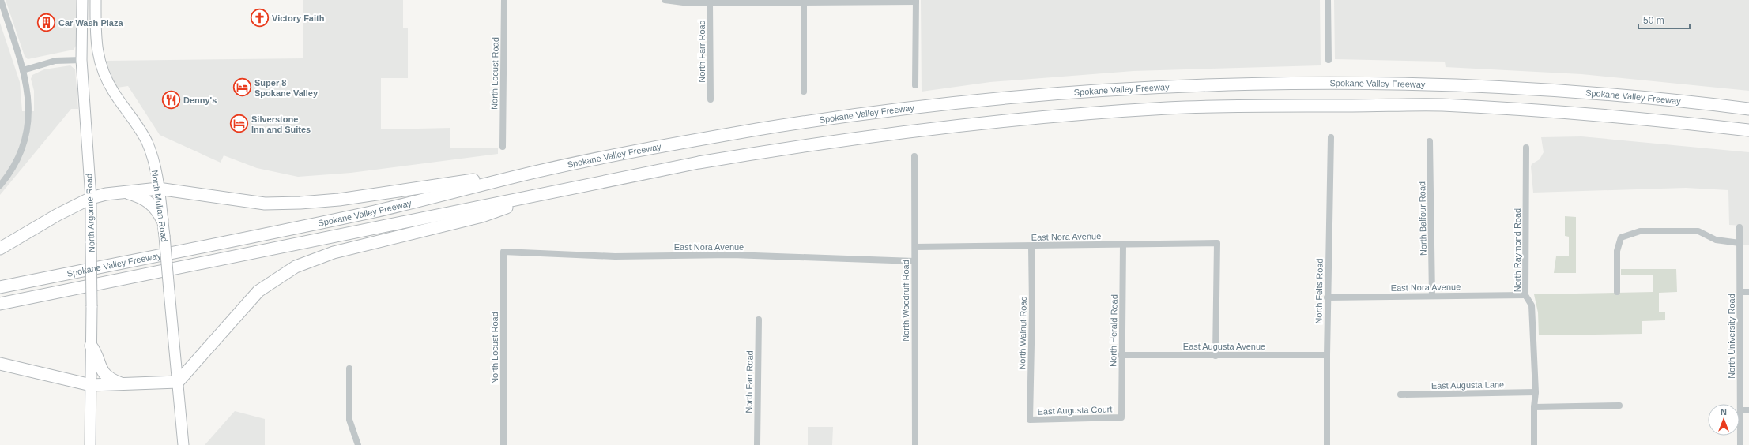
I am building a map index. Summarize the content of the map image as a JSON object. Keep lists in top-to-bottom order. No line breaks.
{"streets":{"highway":["Spokane Valley Freeway"],"main road":["North Mullan Road","North Argonne Road"],"street":["North Farr Road","North Locust Road","North Balfour Road","East Nora Avenue","North Raymond Road","North Felts Road","North Woodruff Road","North Herald Road","North Walnut Road","North University Road","East Augusta Avenue","East Augusta Lane","East Augusta Court"]},"crossings":[["North Locust Road","East Nora Avenue"],["North Balfour Road","East Nora Avenue"],["East Nora Avenue","North Raymond Road"],["East Nora Avenue","North Felts Road"],["East Nora Avenue","North Woodruff Road"],["East Nora Avenue","North Herald Road"],["East Nora Avenue","North Walnut Road"],["East Nora Avenue","East Augusta Avenue"],["North Raymond Road","East Augusta Lane"],["North Felts Road","East Augusta Avenue"],["North Herald Road","East Augusta Avenue"],["North Herald Road","East Augusta Court"],["North Walnut Road","East Augusta Court"]],"places":{"church":["Victory Faith"],"building":["Car Wash Plaza"],"hotel":["Super 8 Spokane Valley","Silverstone Inn and Suites"],"restaurant":["Denny's"]},"scale_bar":"50 m","north":"top"}
